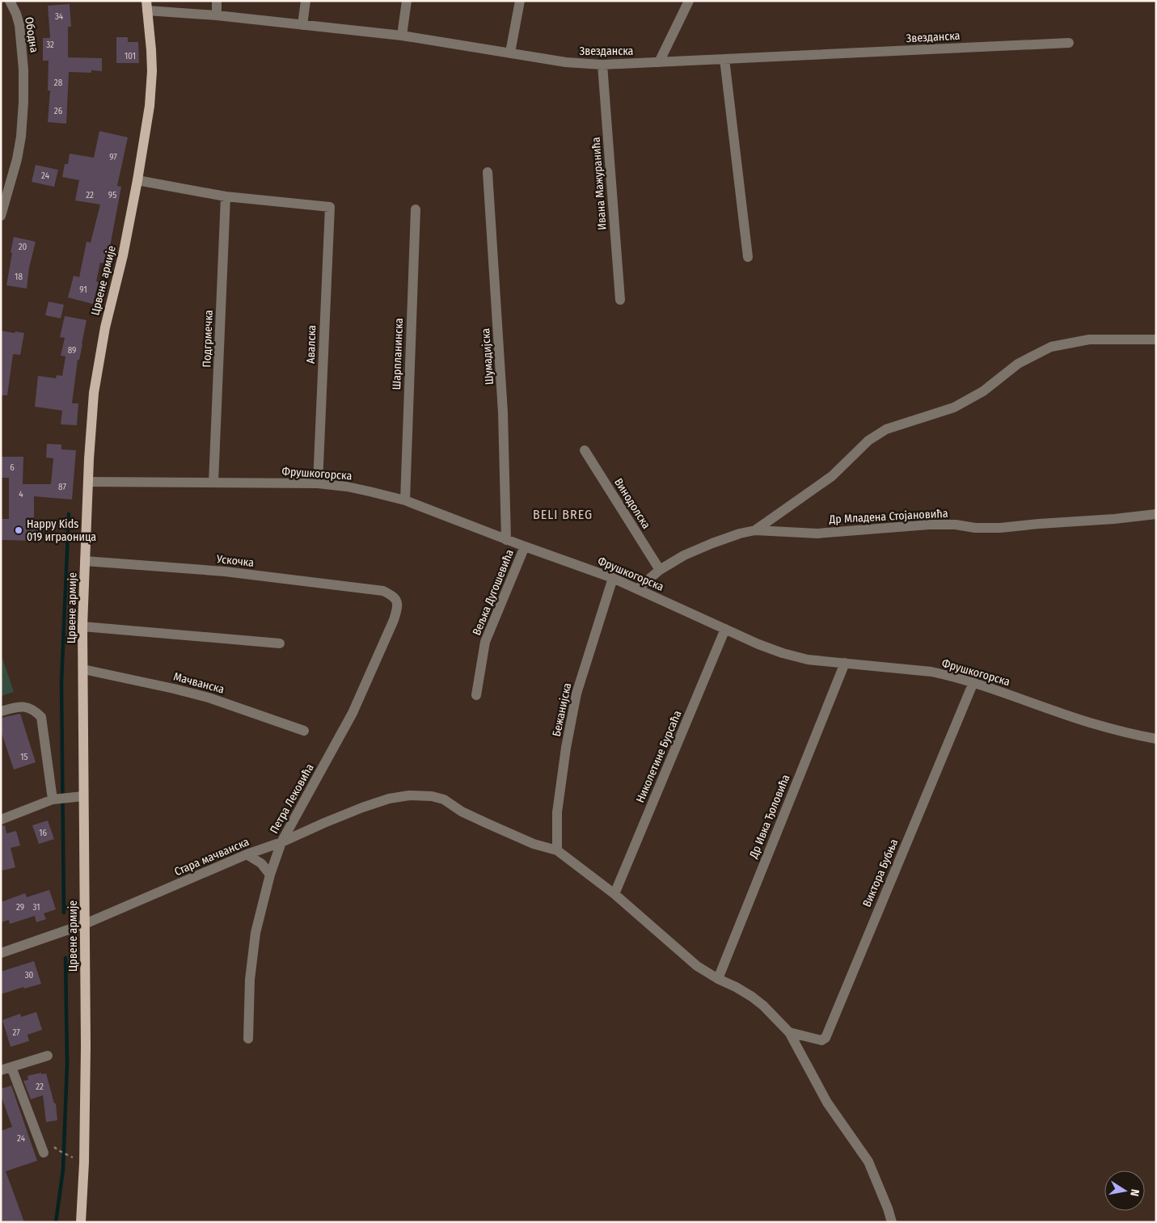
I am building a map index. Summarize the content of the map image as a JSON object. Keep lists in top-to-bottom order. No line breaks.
{"streets":{"main road":["Црвене армије"],"street":["Ободна","Звезданска","Ивана Мажуранића","Подгрмечка","Авалска","Шарпланинска","Шумадијска","Фрушкогорска","Винодолска","Др Младена Стојановића","Ускочка","Вељка Дугошевића","Мачванска","Бежанијска","Николетине Бурсаћа","Петра Лековића","Др Ивка Ђоловића","Стара мачванска","Виктора Бубња"]},"crossings":[["Звезданска","Ивана Мажуранића"],["Звезданска","Црвене армије"],["Црвене армије","Фрушкогорска"],["Црвене армије","Ускочка"],["Црвене армије","Мачванска"],["Црвене армије","Стара мачванска"],["Подгрмечка","Авалска"],["Подгрмечка","Фрушкогорска"],["Авалска","Фрушкогорска"],["Шарпланинска","Фрушкогорска"],["Шумадијска","Фрушкогорска"],["Фрушкогорска","Др Младена Стојановића"],["Фрушкогорска","Вељка Дугошевића"],["Фрушкогорска","Бежанијска"],["Фрушкогорска","Николетине Бурсаћа"],["Фрушкогорска","Др Ивка Ђоловића"],["Фрушкогорска","Виктора Бубња"],["Винодолска","Др Младена Стојановића"],["Ускочка","Петра Лековића"],["Бежанијска","Стара мачванска"],["Петра Лековића","Стара мачванска"]],"districts":["BELI BREG"],"places":["Happy Kids 019 играоница"],"house_numbers":["34","32","101","28","26","97","24","22","95","20","18","91","89","6","87","4","15","16","29","31","30","27","22","24"],"north":"right"}
